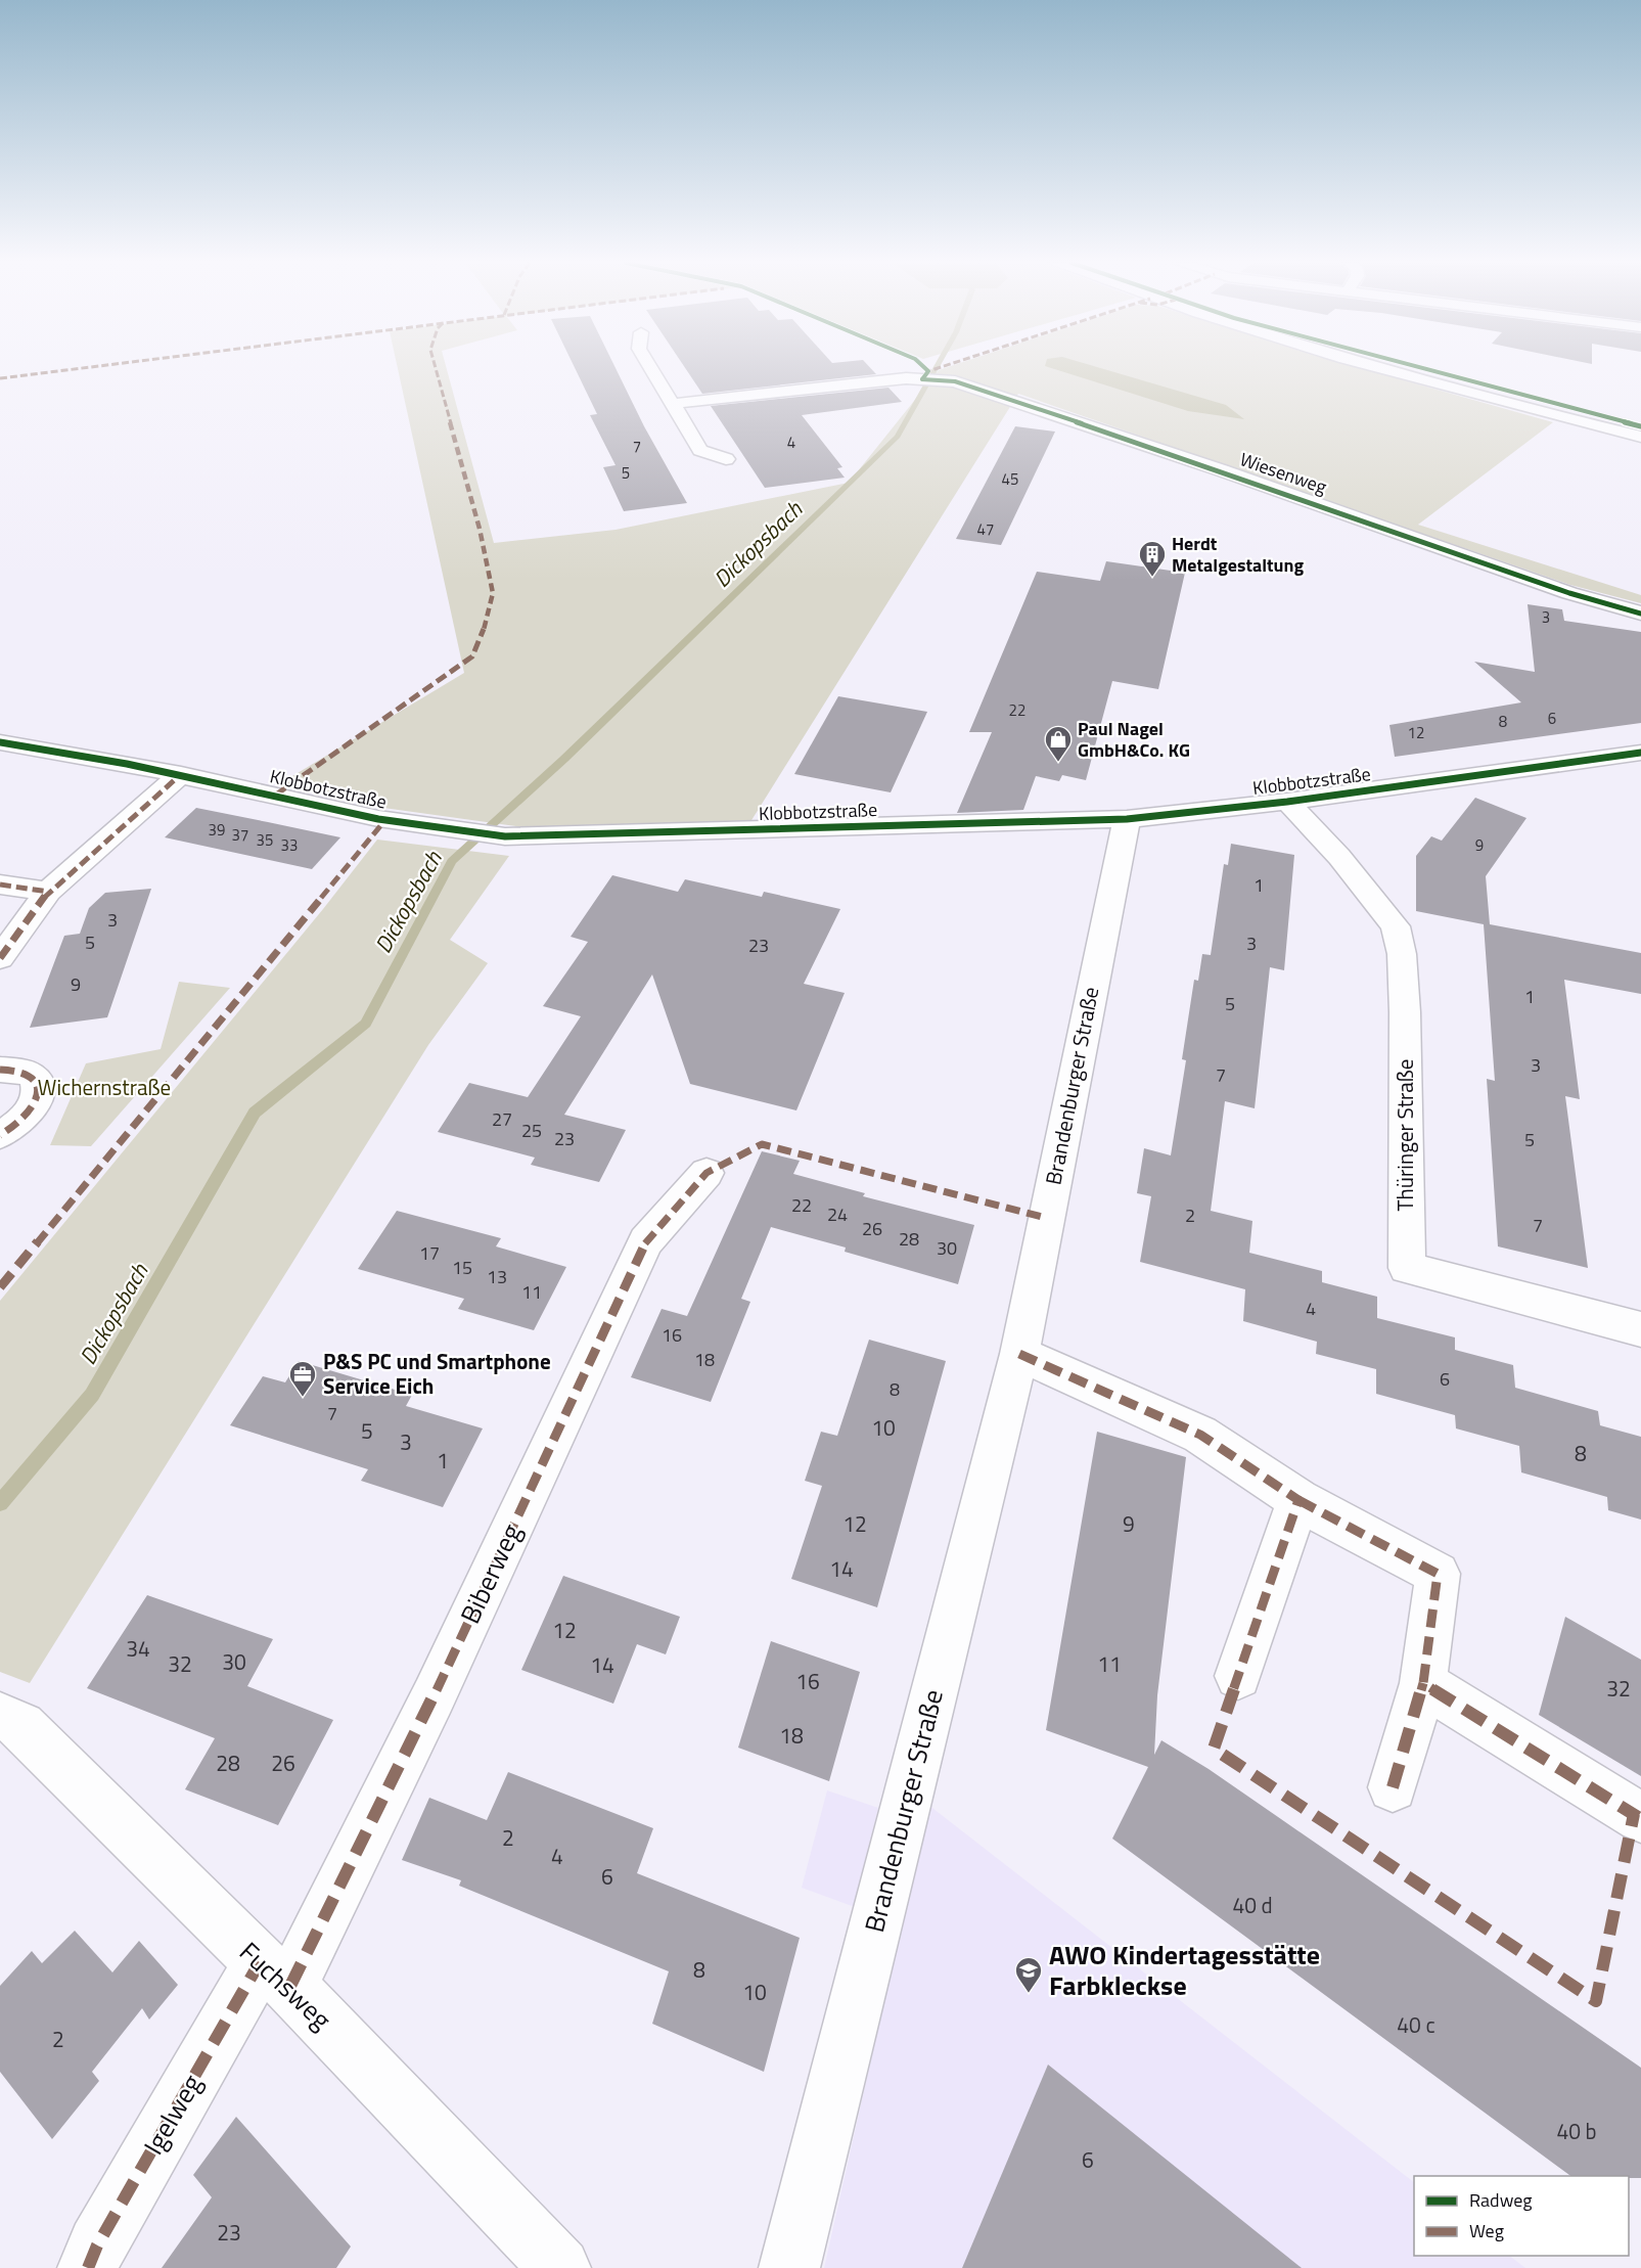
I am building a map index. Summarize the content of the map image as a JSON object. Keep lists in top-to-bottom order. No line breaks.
{"streets":{"street":["Wiesenweg","Klobbotzstraße","Brandenburger Straße","Thüringer Straße","Biberweg","Fuchsweg","Igelweg"]},"crossings":[["Klobbotzstraße","Brandenburger Straße"],["Klobbotzstraße","Thüringer Straße"],["Biberweg","Fuchsweg"],["Biberweg","Igelweg"],["Fuchsweg","Igelweg"]],"water":["Dickopsbach"],"parks":["Wichernstraße"],"places":{"building":["Herdt Metalgestaltung"],"shop":["Paul Nagel GmbH&Co. KG"],"office":["P&S PC und Smartphone Service Eich"],"school or university":["AWO Kindertagesstätte Farbkleckse"]},"house_numbers":["4","7","5","45","47","3","22","6","8","12","39","37","35","33","9","1","3","5","3","23","9","1","5","3","7","27","25","23","5","22","24","2","7","26","28","30","17","15","13","11","4","16","18","6","8","7","10","5","3","8","1","12","9","14","12","34","30","32","11","14","16","32","18","28","26","2","4","6","40 d","8","10","40 c","2","40 b","6","23"],"legend":["Radweg","Weg"]}
